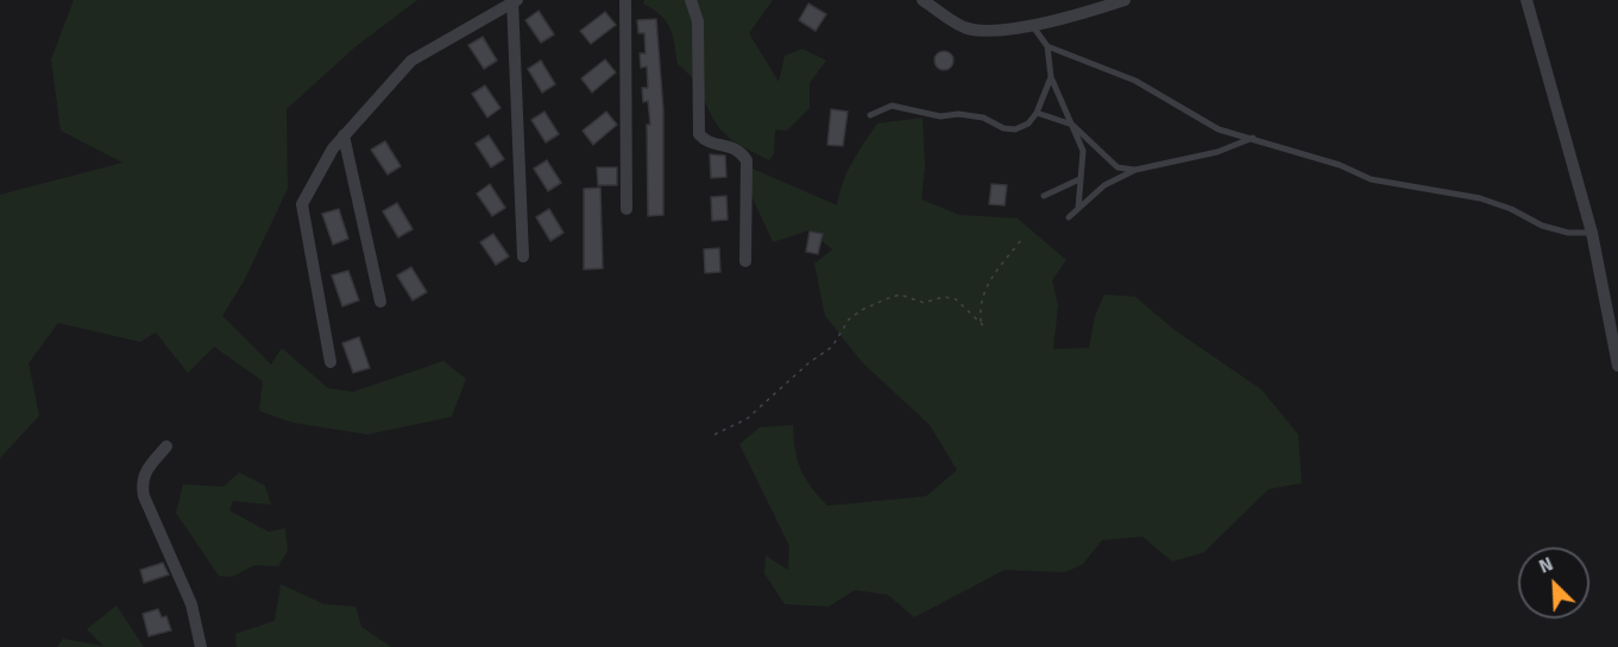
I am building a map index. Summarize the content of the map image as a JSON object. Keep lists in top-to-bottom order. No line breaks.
{"north":"top left"}
